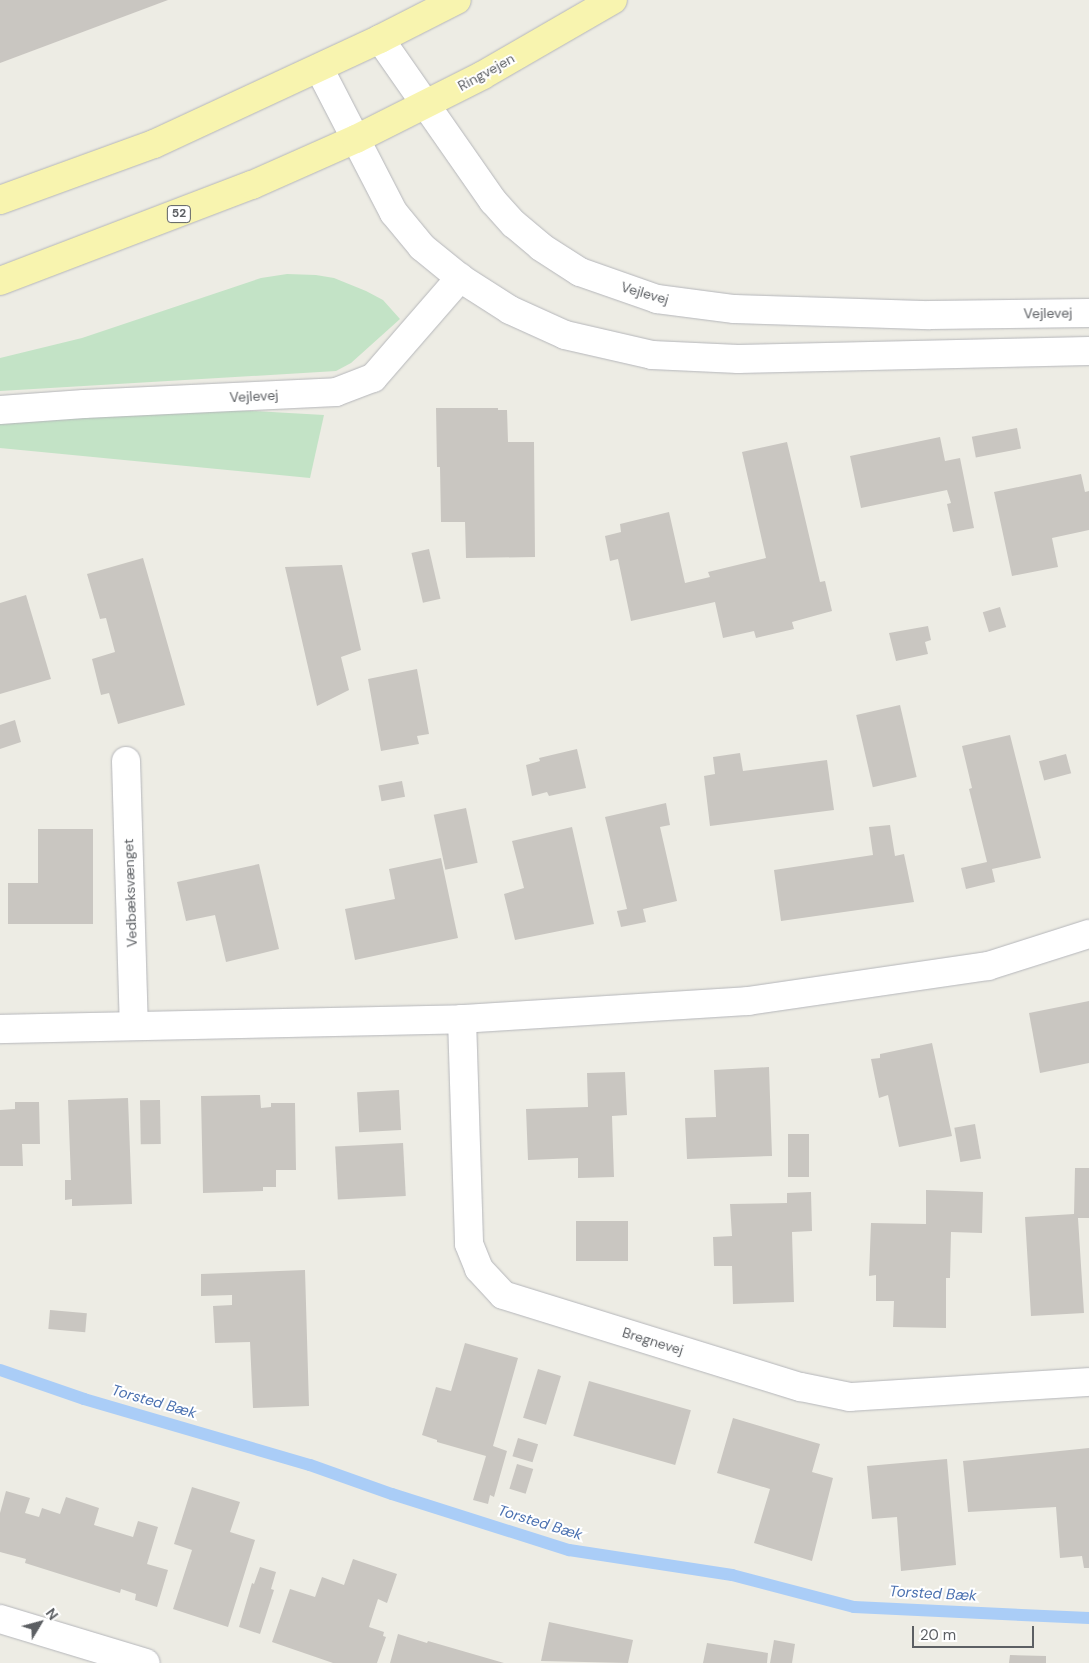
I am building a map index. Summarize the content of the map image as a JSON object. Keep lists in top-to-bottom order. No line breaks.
{"streets":{"main road":["Ringvejen","52"],"street":["Vejlevej","Vedbæksvænget","Bregnevej"]},"crossings":[["Ringvejen","52"],["Ringvejen","Vejlevej"]],"water":["Torsted Bæk"],"scale_bar":"20 m","north":"top right"}
